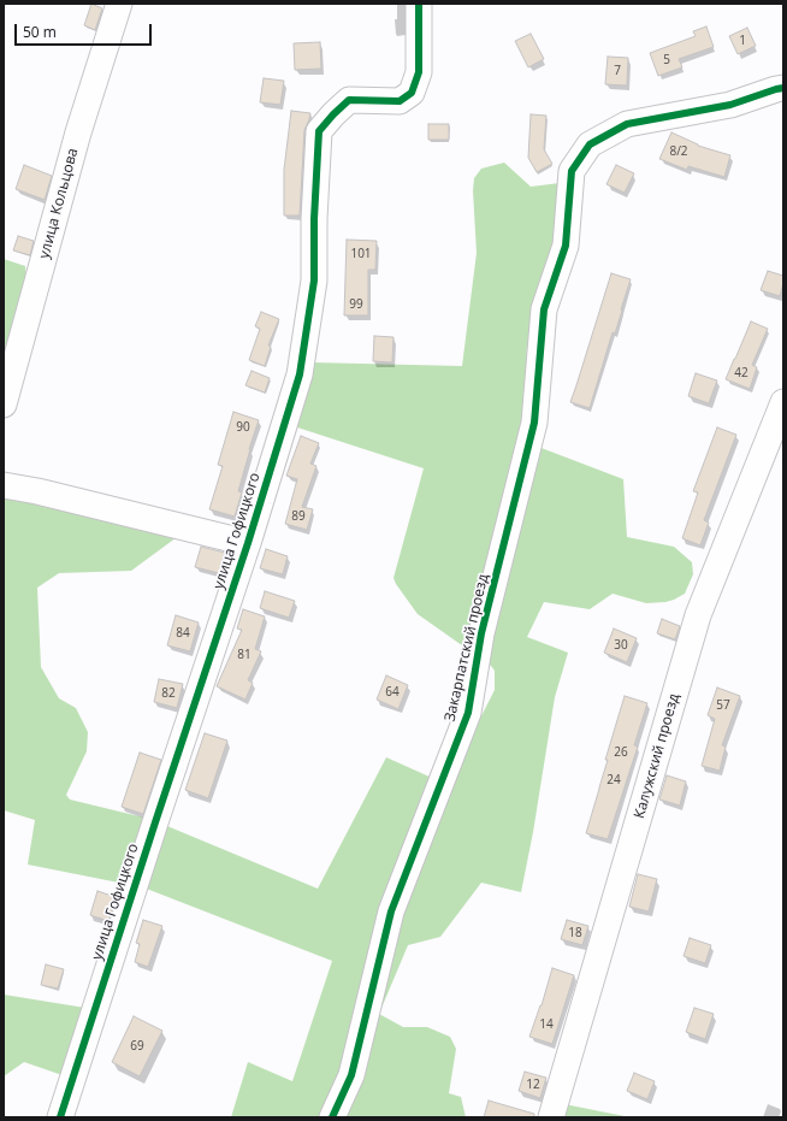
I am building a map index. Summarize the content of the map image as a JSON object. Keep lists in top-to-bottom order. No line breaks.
{"streets":{"street":["улица Кольцова","улица Гофицкого","Закарпатский проезд","Калужский проезд"]},"house_numbers":["1","5","7","8/2","101","99","42","90","89","84","30","81","64","82","57","26","24","18","14","69","12"],"scale_bar":"50 m"}
